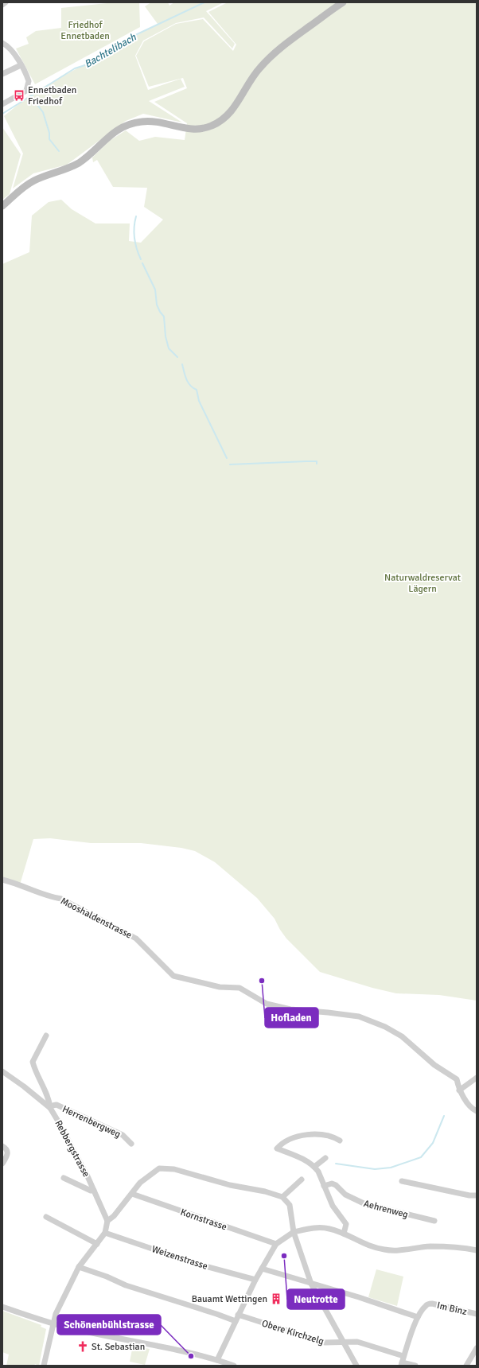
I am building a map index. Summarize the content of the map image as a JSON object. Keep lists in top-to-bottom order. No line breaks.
{"streets":{"street":["Mooshaldenstrasse","Herrenbergweg","Rebbergstrasse","Aehrenweg","Kornstrasse","Weizenstrasse","Im Binz","Obere Kirchzelg"]},"crossings":[["Herrenbergweg","Rebbergstrasse"]],"water":["Bachtelibach"],"parks":["Friedhof Ennetbaden","Naturwaldreservat Lägern"],"places":{"bus stop":["Ennetbaden Friedhof"],"other":["Hofladen","Neutrotte","Schönenbühlstrasse"],"building":["Bauamt Wettingen"],"church":["St. Sebastian"]}}
